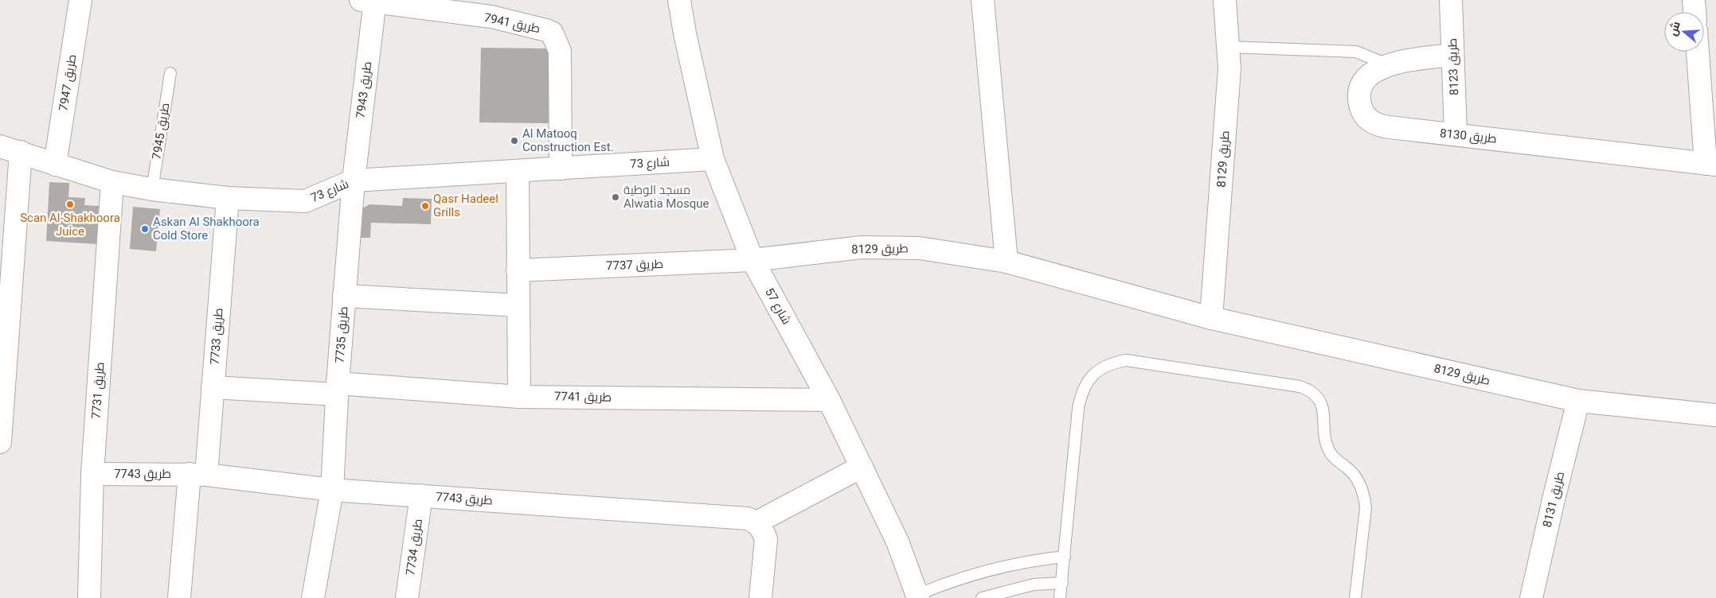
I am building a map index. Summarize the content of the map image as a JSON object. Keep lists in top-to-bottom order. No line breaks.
{"streets":{"street":["طريق 7941","طريق 8123","طريق 7947","طريق 7943","طريق 8130","طريق 8129","شارع 73","طريق 7737","شارع 57","طريق 7735","طريق 7733","طريق 7731","طريق 7741","طريق 7743","طريق 8131","طريق 7734"],"lane":["طريق 7945"]},"crossings":[["طريق 7941","طريق 7943"],["طريق 7941","شارع 73"],["طريق 8123","طريق 8130"],["طريق 7947","شارع 73"],["طريق 7943","شارع 73"],["طريق 7943","طريق 7735"],["طريق 7945","شارع 73"],["طريق 8129","طريق 7737"],["طريق 8129","شارع 57"],["طريق 8129","طريق 8131"],["شارع 73","شارع 57"],["شارع 73","طريق 7735"],["شارع 73","طريق 7733"],["شارع 73","طريق 7731"],["طريق 7737","شارع 57"],["شارع 57","طريق 7741"],["طريق 7735","طريق 7741"],["طريق 7735","طريق 7743"],["طريق 7733","طريق 7741"],["طريق 7733","طريق 7743"],["طريق 7731","طريق 7743"],["طريق 7743","طريق 7734"]],"places":["Al Matooq Construction Est.","مسجد الوطية Alwatia Mosque","Scan Al-Shakhoora Juice","Qasr Hadeel Grills","Askan Al Shakhoora Cold Store"],"north":"left"}
